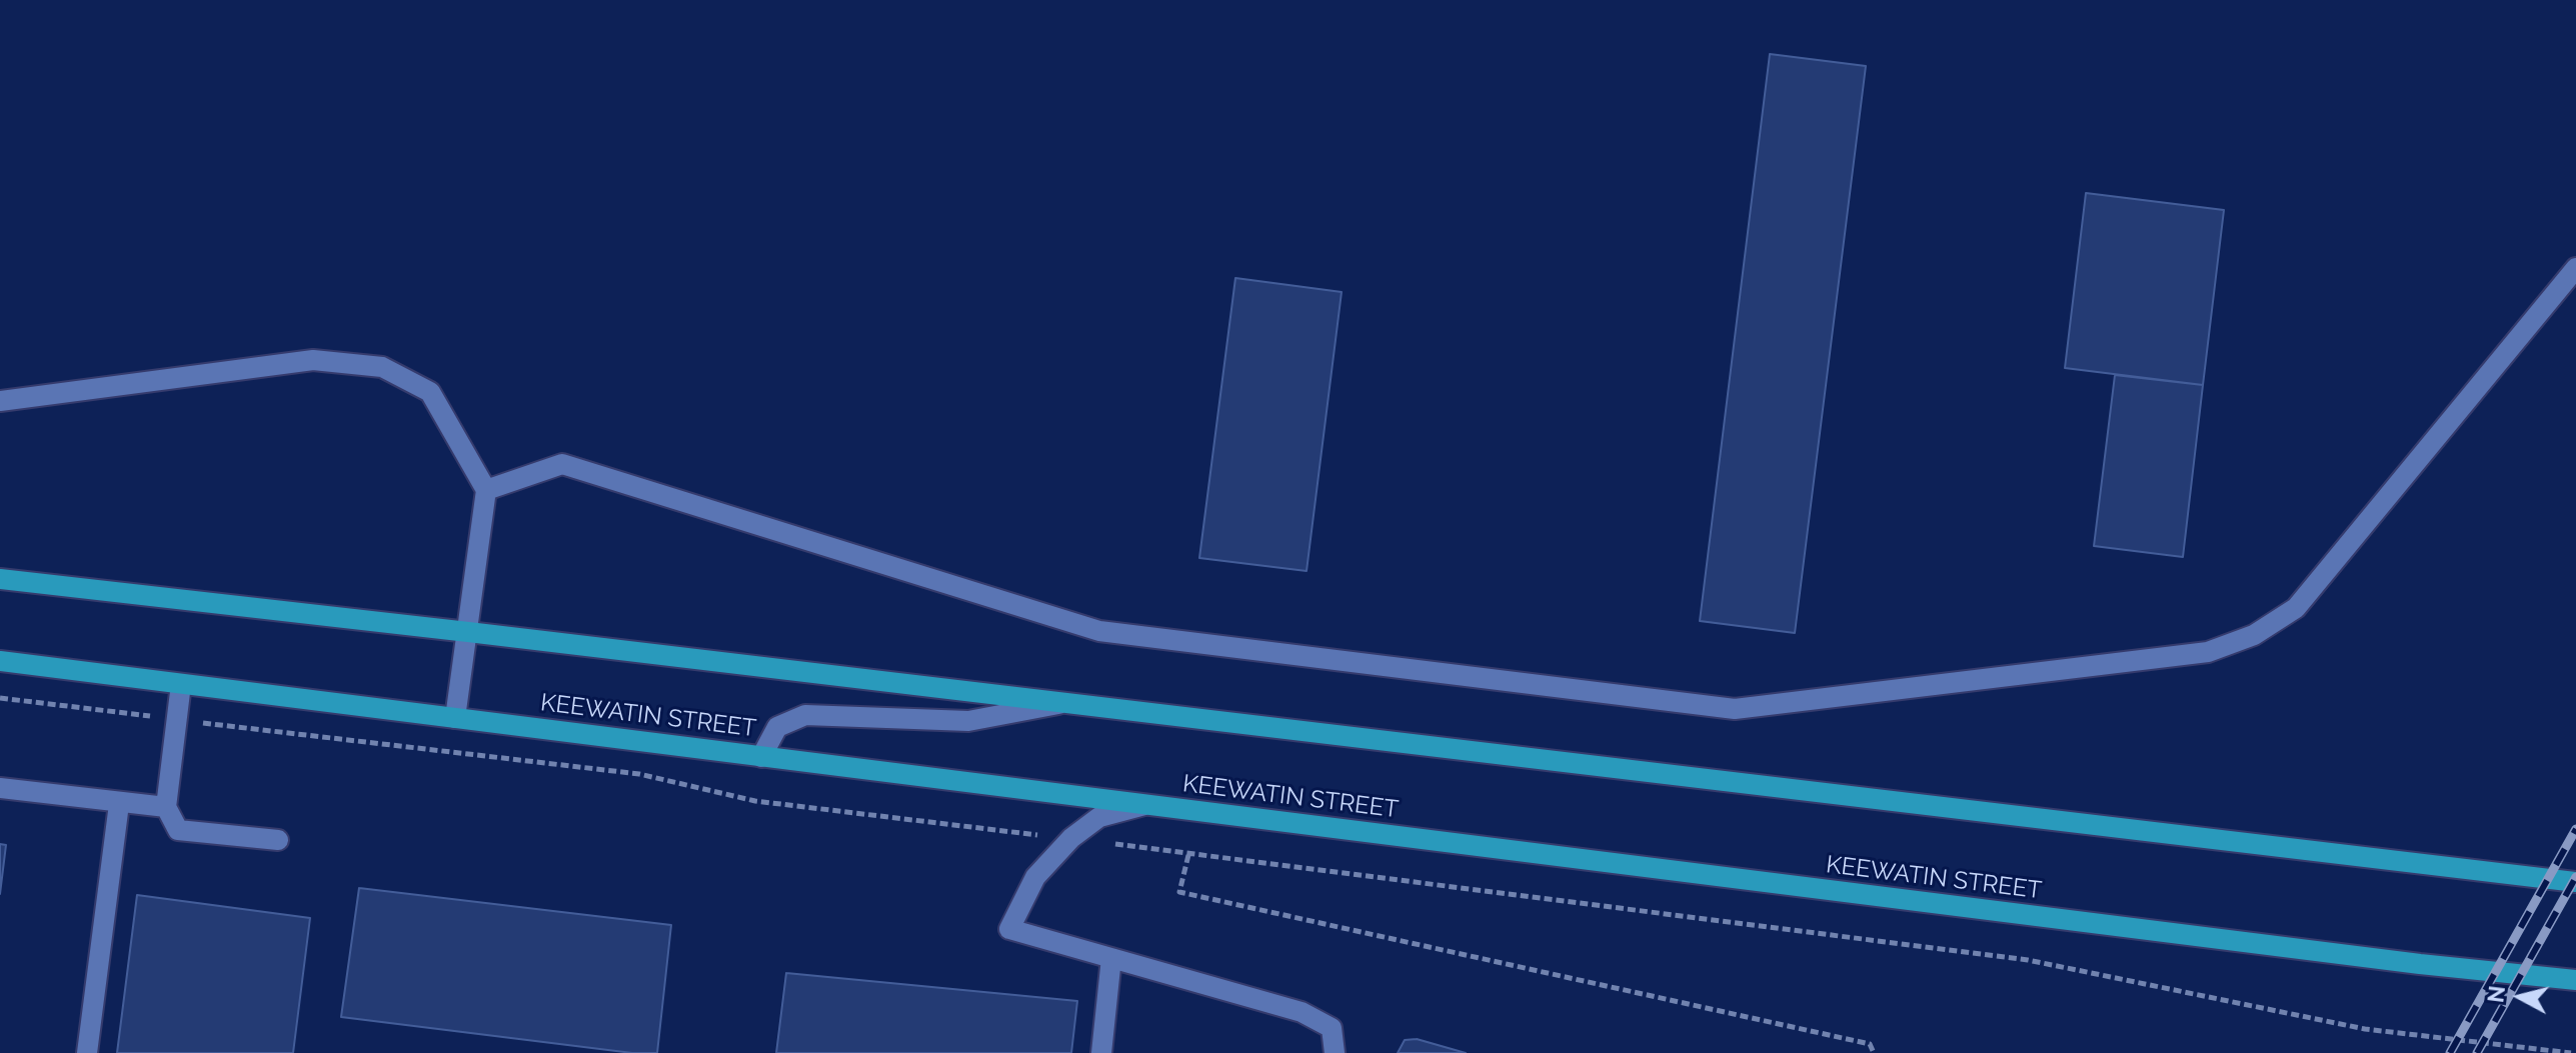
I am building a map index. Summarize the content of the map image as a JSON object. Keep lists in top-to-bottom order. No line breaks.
{"streets":{"main road":["KEEWATIN STREET"]},"north":"left"}
